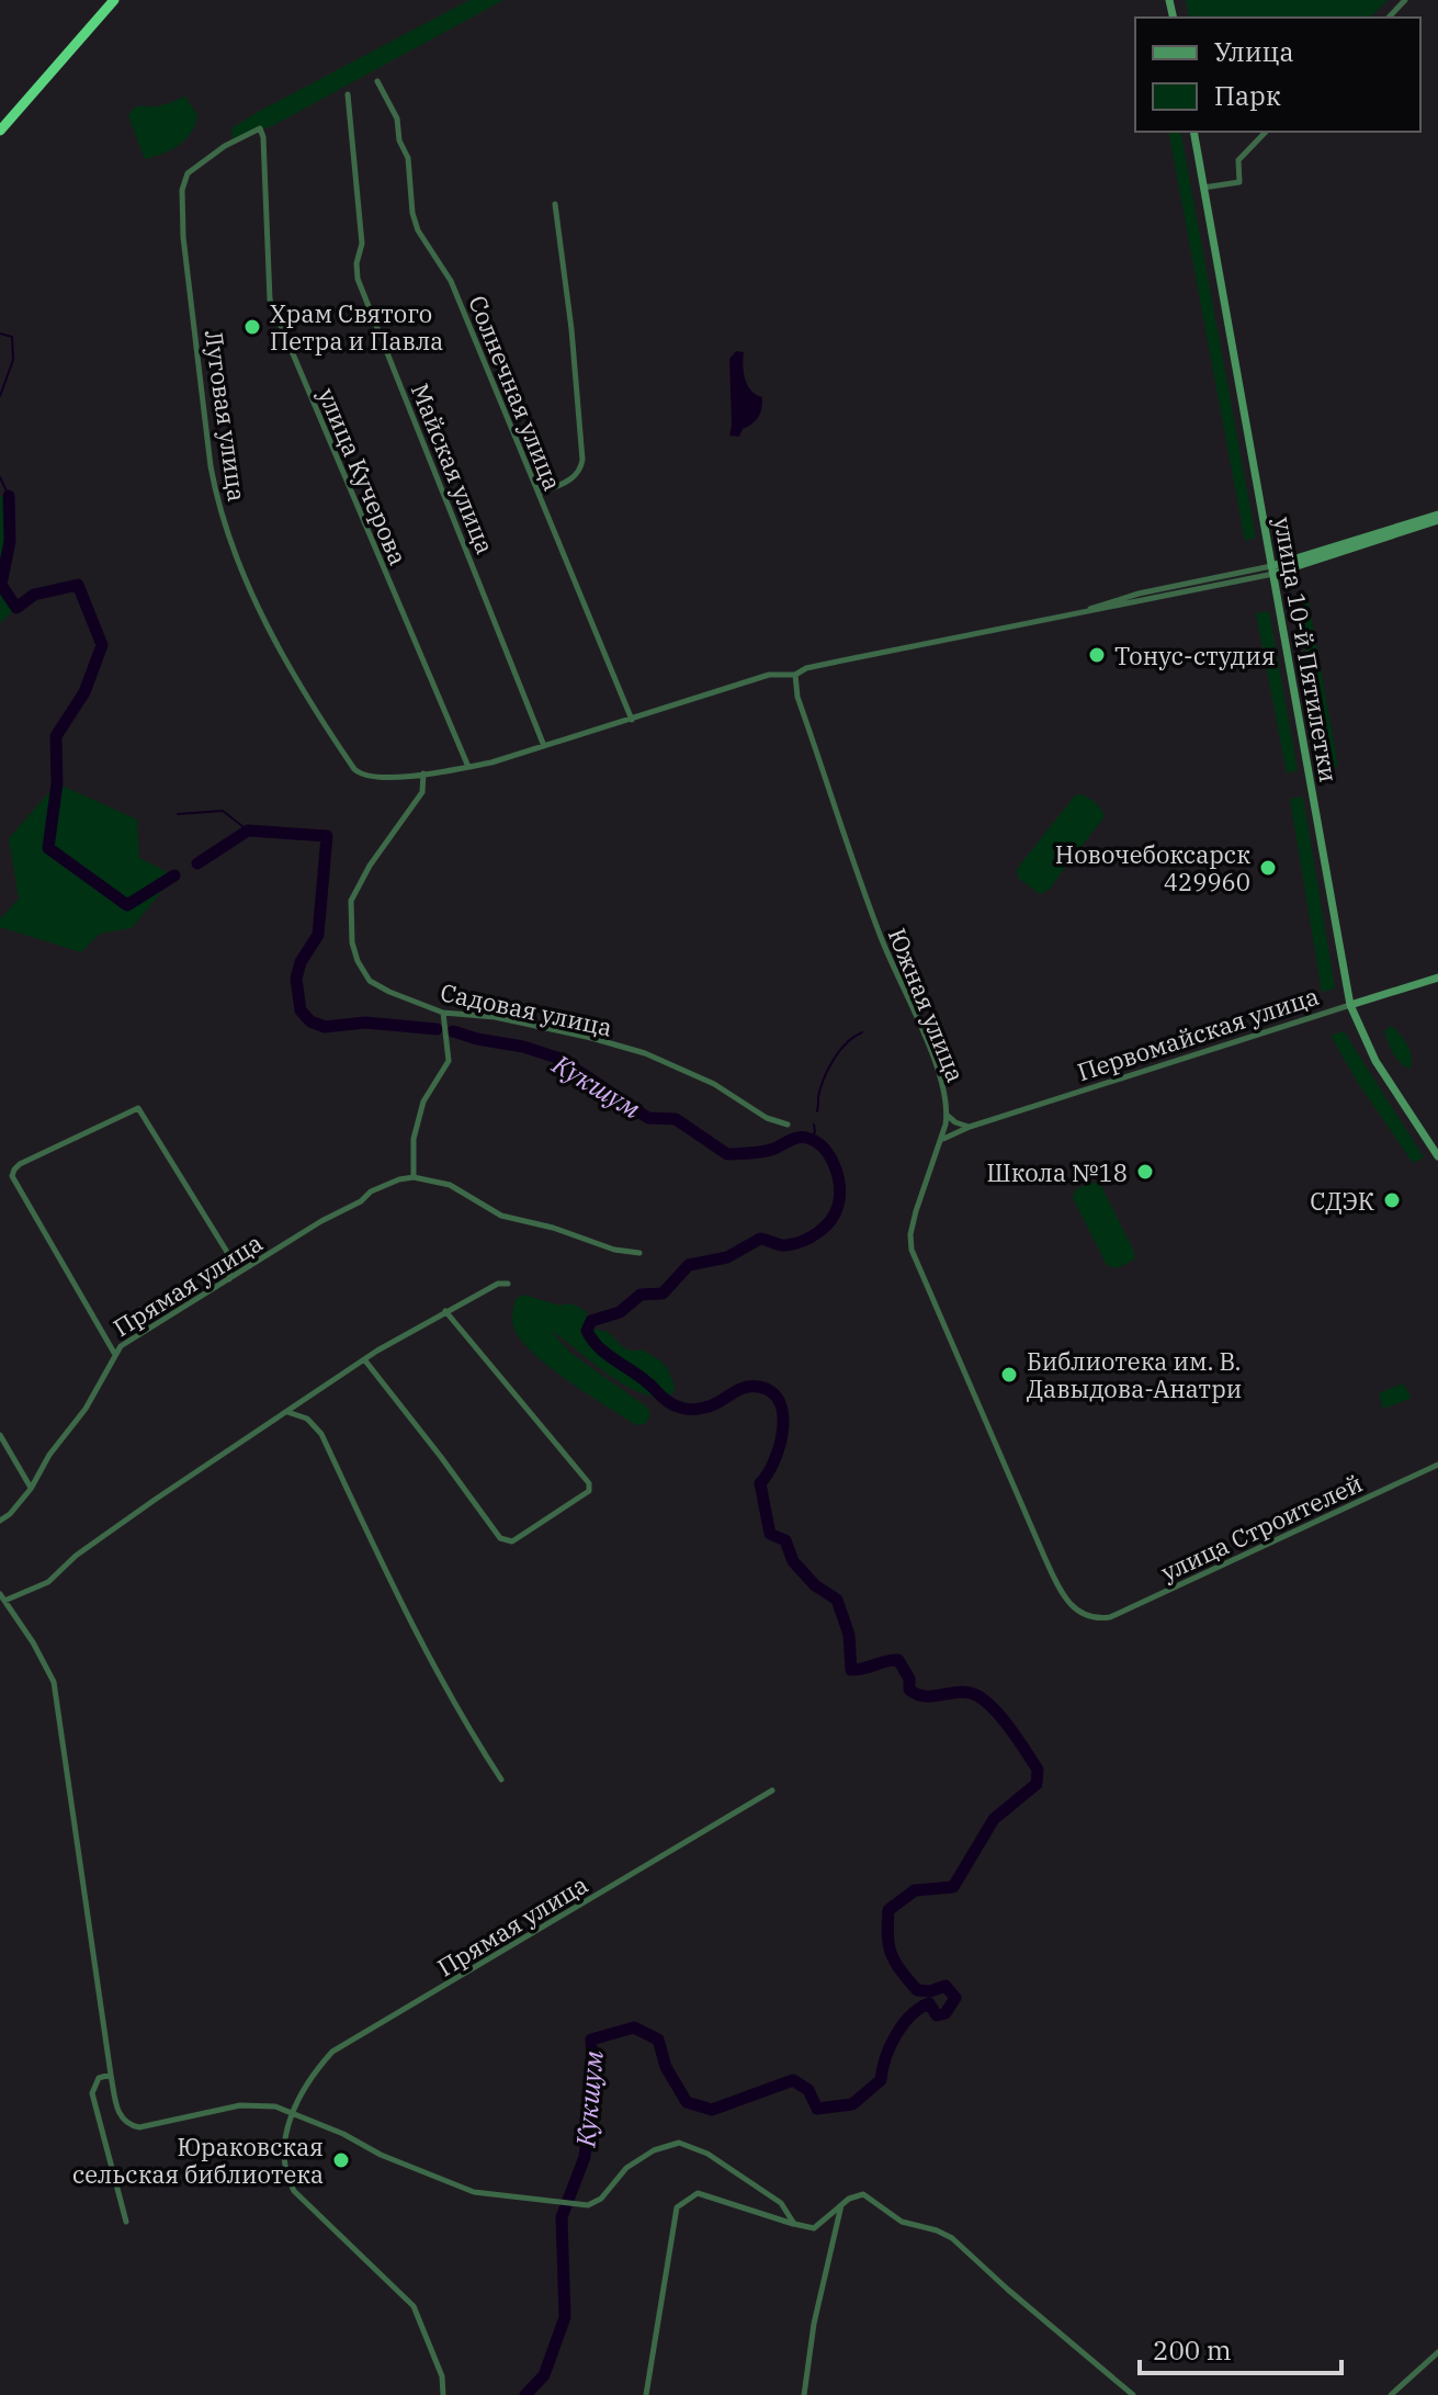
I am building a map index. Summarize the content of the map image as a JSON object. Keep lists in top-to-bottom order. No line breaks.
{"streets":{"main road":["улица 10-й Пятилетки","Первомайская улица"],"street":["Солнечная улица","Луговая улица","Майская улица","улица Кучерова","Южная улица","Садовая улица","Прямая улица","улица Строителей"]},"crossings":[["Луговая улица","улица Кучерова"],["Луговая улица","Садовая улица"],["улица 10-й Пятилетки","Первомайская улица"],["Южная улица","Первомайская улица"],["Южная улица","улица Строителей"]],"water":["Кукшум"],"places":["Храм Святого Петра и Павла","Тонус-студия","Новочебоксарск 429960","Школа №18","СДЭК","Библиотека им. В. Давыдова-Анатри","Юраковская сельская библиотека"],"legend":["Улица","Парк"],"scale_bar":"200 m"}
